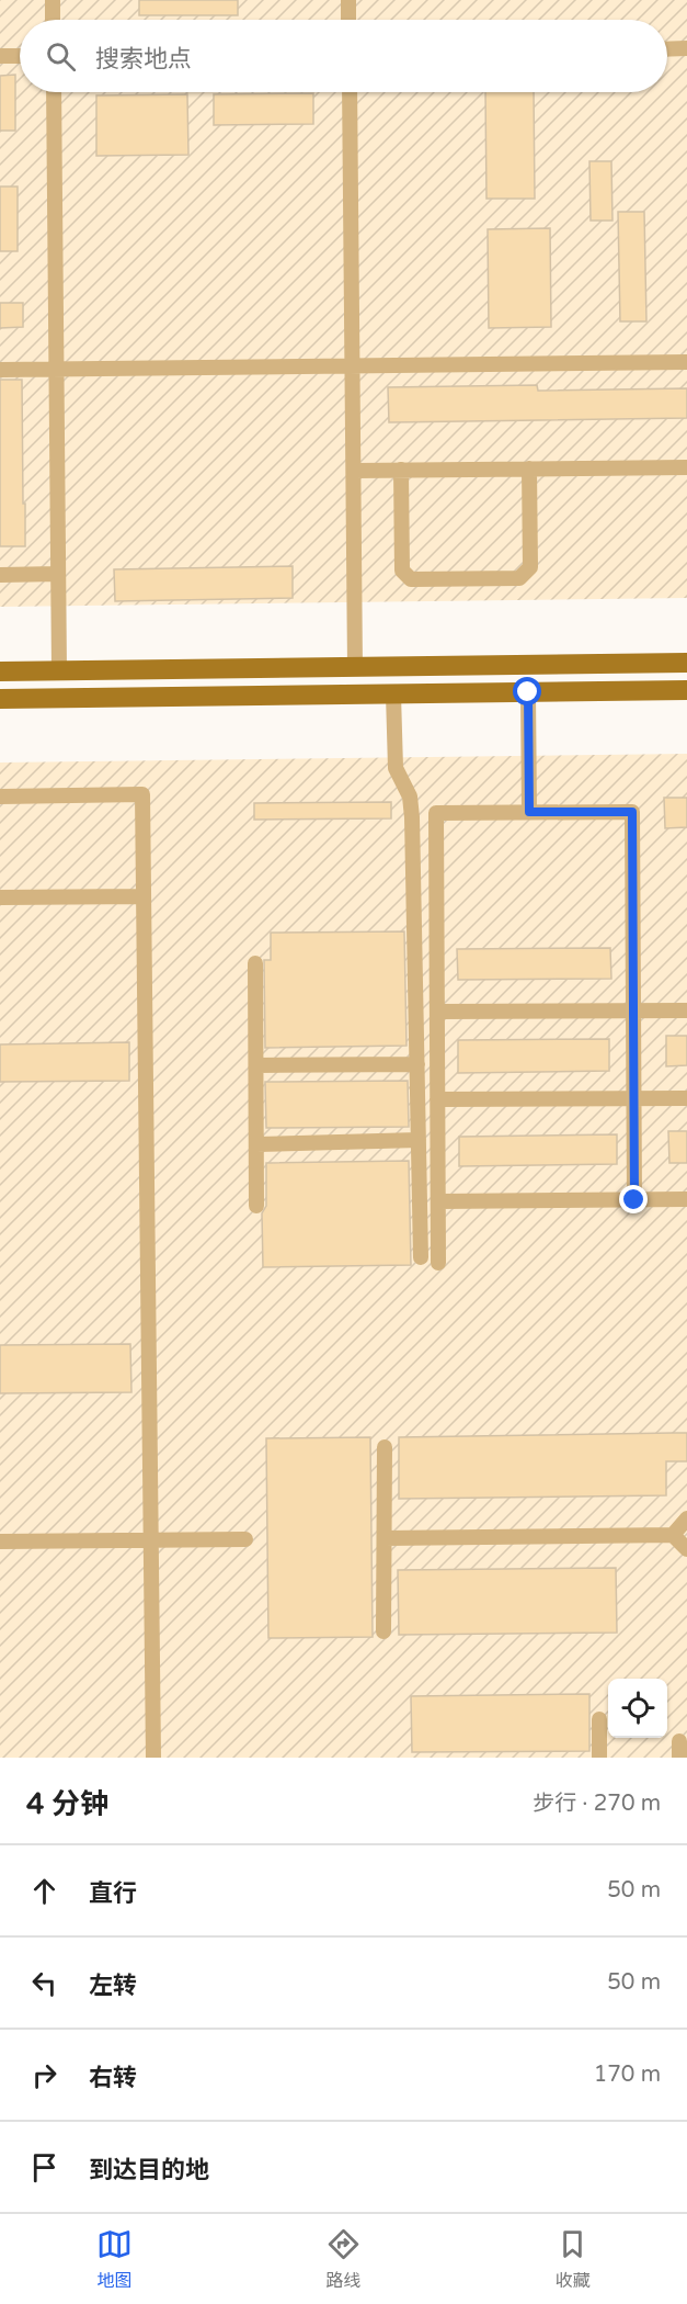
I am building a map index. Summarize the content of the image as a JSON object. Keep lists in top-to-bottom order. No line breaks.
{"page":{"search":"搜索地点","heading":["4 分钟","步行 · 270 m"],"list":[["直行","50 m"],["左转","50 m"],["右转","170 m"],"到达目的地"],"nav":["地图","路线","收藏"]}}
